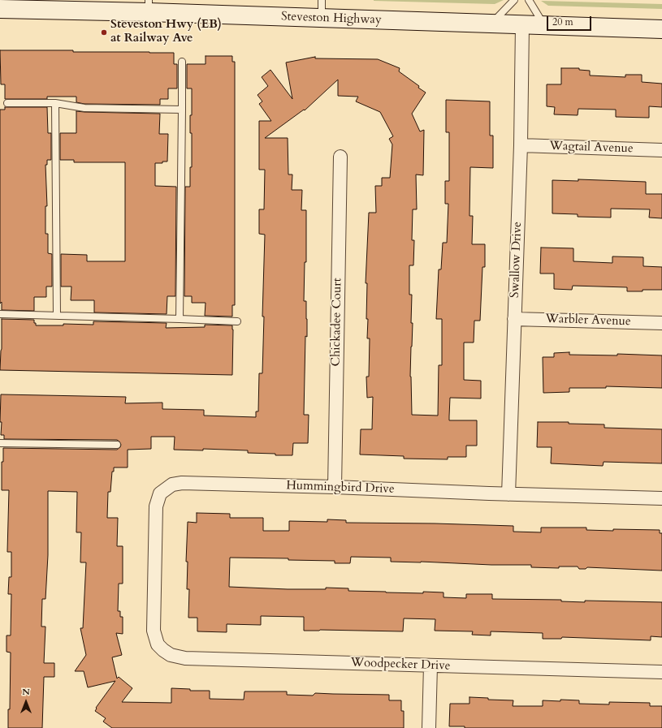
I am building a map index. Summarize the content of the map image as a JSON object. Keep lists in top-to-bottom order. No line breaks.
{"streets":{"main road":["Steveston Highway"],"street":["Wagtail Avenue","Swallow Drive","Warbler Avenue","Chickadee Court","Hummingbird Drive","Woodpecker Drive"]},"crossings":[["Steveston Highway","Swallow Drive"],["Wagtail Avenue","Swallow Drive"],["Swallow Drive","Warbler Avenue"],["Swallow Drive","Hummingbird Drive"],["Chickadee Court","Hummingbird Drive"],["Hummingbird Drive","Woodpecker Drive"]],"places":["Steveston Hwy (EB) at Railway Ave"],"scale_bar":"20 m","north":"top"}
